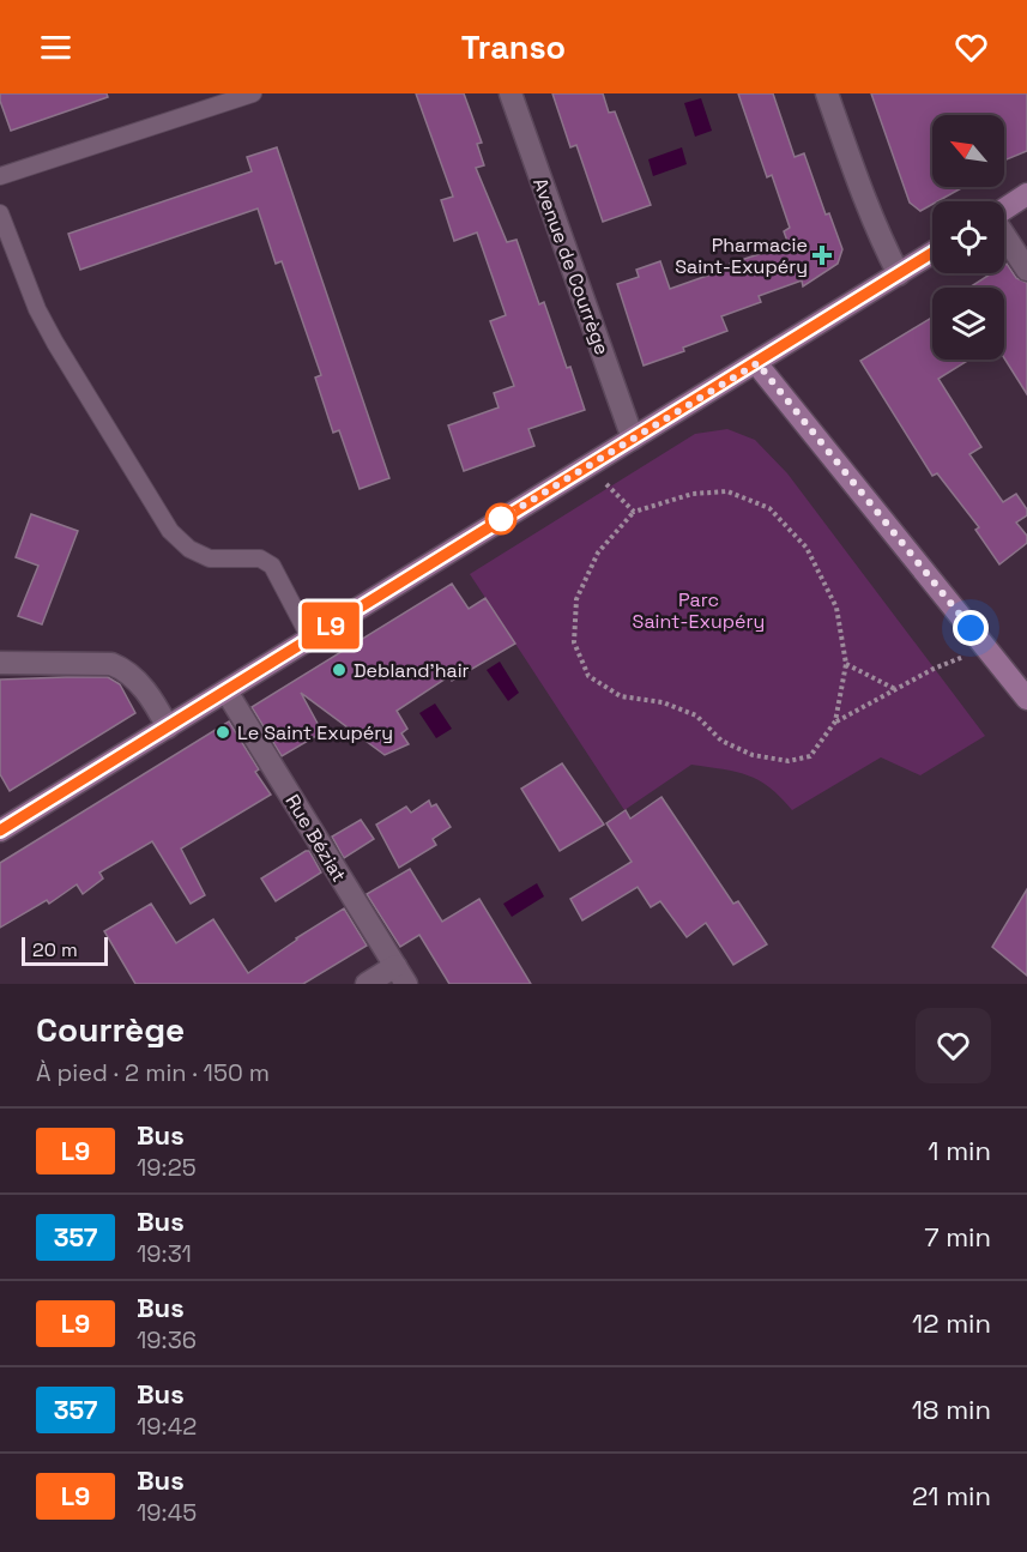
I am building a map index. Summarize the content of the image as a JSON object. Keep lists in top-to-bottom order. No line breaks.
{"streets":{"street":["Avenue de Courrège","Rue Béziat"]},"parks":["Parc Saint-Exupéry"],"places":{"health":["Pharmacie Saint-Exupéry"],"other":["Debland'hair","Le Saint Exupéry"]},"lines":["bus line L9"],"scale_bar":"20 m","north":"top left","page":{"header":"Transo","on_map":"L9","scale":"20 m","heading":["Courrège","À pied · 2 min · 150 m"],"list":[{"mark":"L9","name":"Bus","note":"19:25","value":"1 min"},{"mark":"357","name":"Bus","note":"19:31","value":"7 min"},{"mark":"L9","name":"Bus","note":"19:36","value":"12 min"},{"mark":"357","name":"Bus","note":"19:42","value":"18 min"},{"mark":"L9","name":"Bus","note":"19:45","value":"21 min"}]}}
